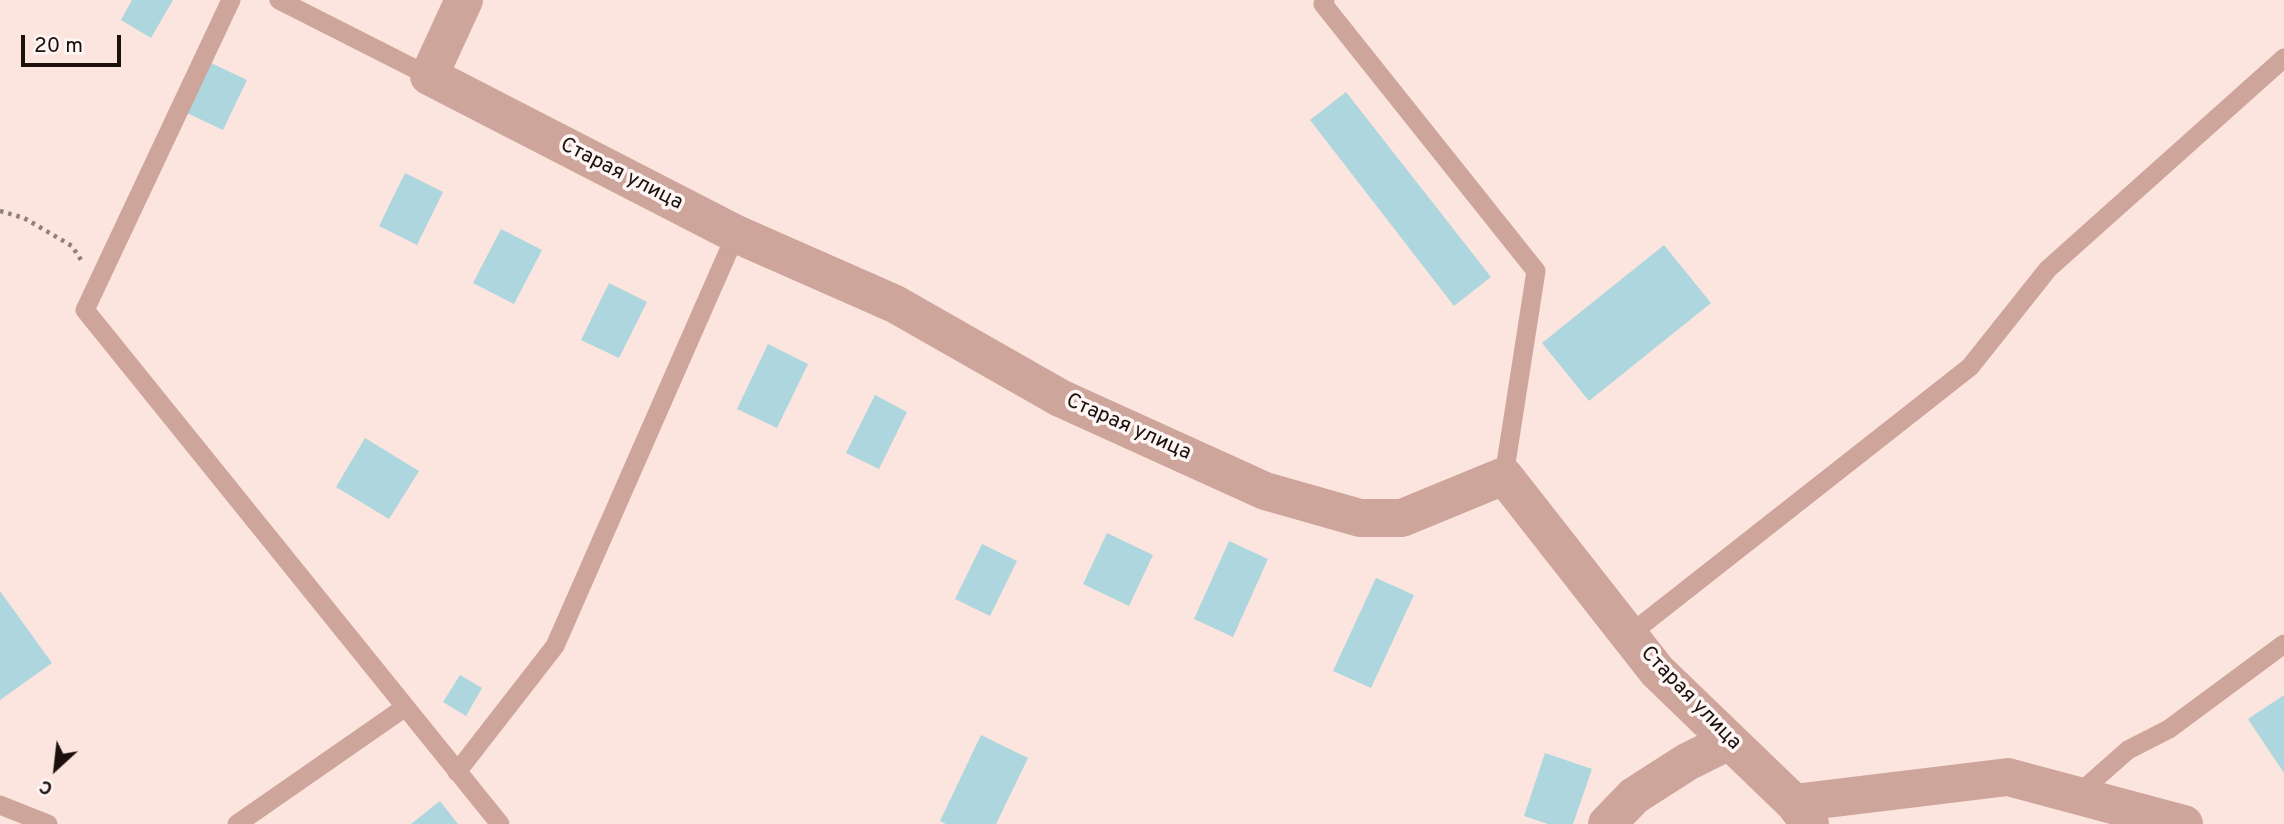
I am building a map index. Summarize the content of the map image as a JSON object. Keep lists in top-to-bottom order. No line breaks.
{"streets":{"street":["Старая улица"]},"scale_bar":"20 m","north":"bottom left"}
